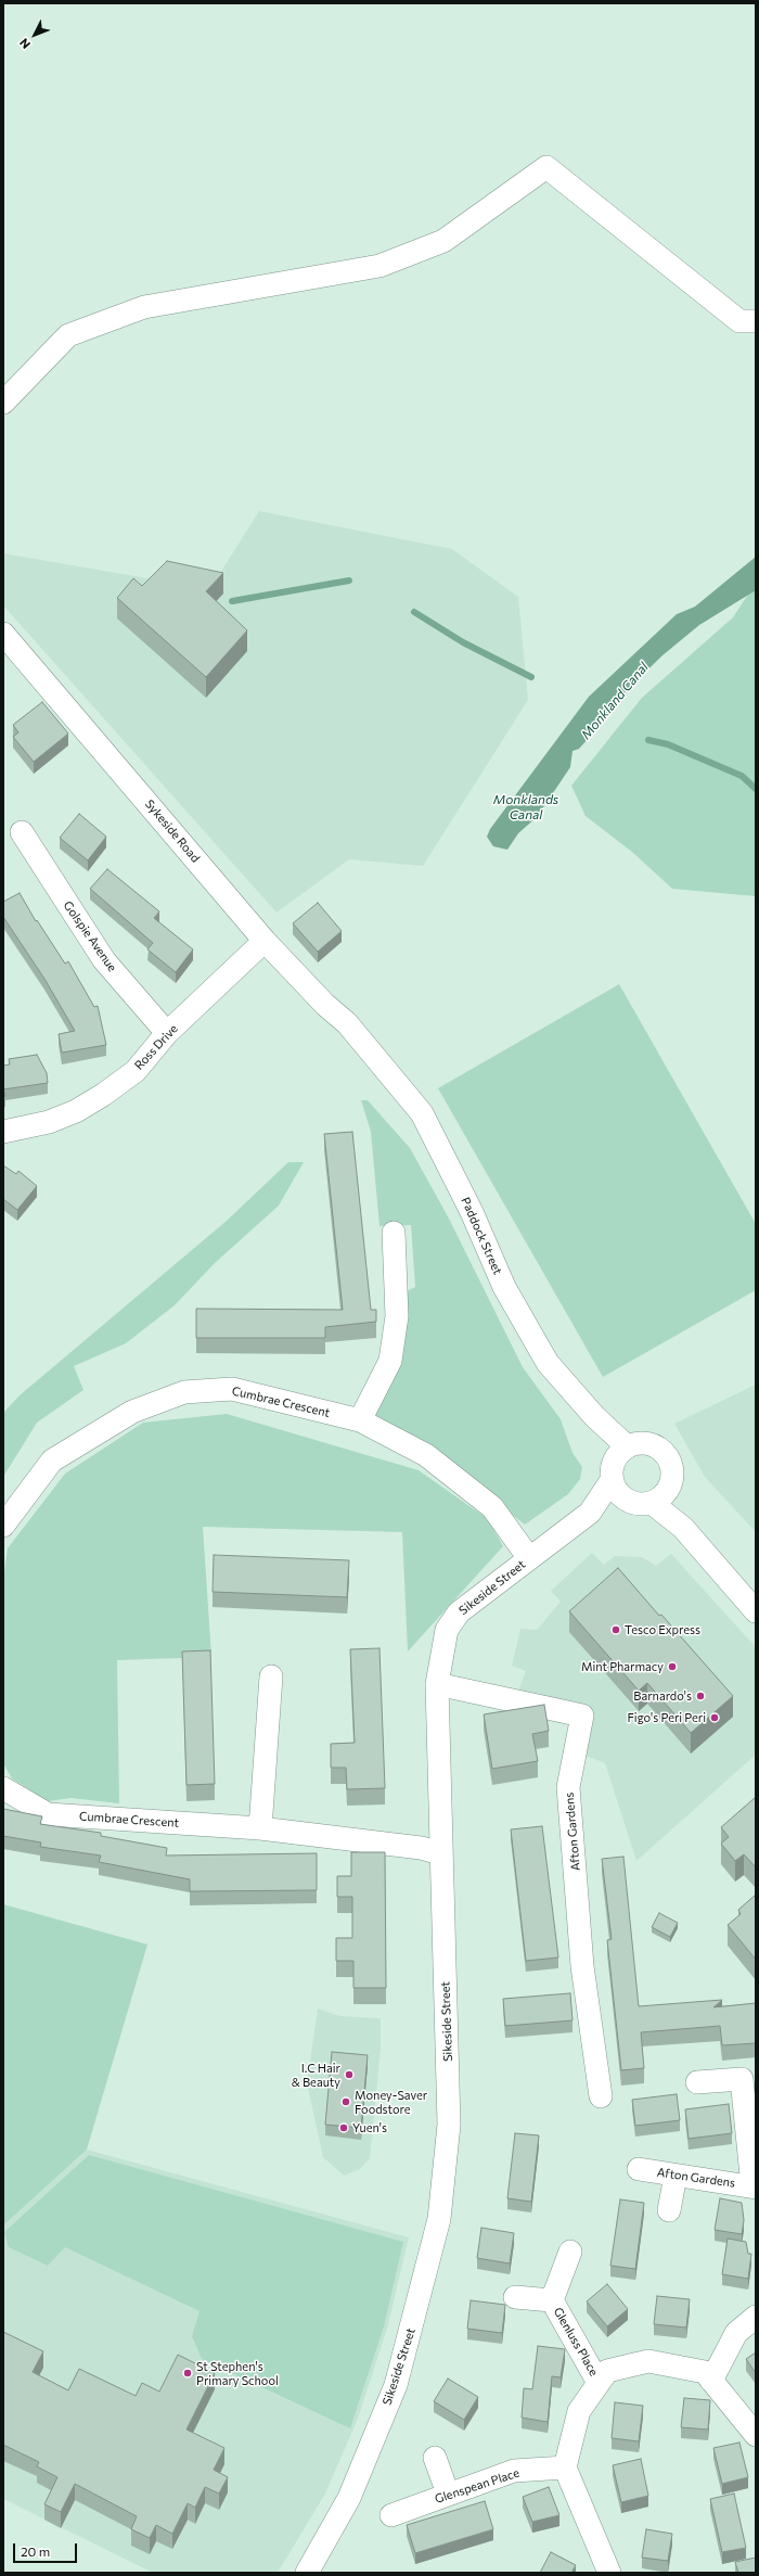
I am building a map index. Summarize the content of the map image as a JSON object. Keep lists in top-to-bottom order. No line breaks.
{"streets":{"street":["Sykeside Road","Golspie Avenue","Ross Drive","Paddock Street","Cumbrae Crescent","Sikeside Street","Afton Gardens","Glenluss Place","Glenspean Place"]},"crossings":[["Sykeside Road","Ross Drive"],["Sykeside Road","Paddock Street"],["Golspie Avenue","Ross Drive"],["Paddock Street","Sikeside Street"],["Cumbrae Crescent","Sikeside Street"],["Sikeside Street","Afton Gardens"]],"water":["Monkland Canal","Monklands Canal"],"places":["Tesco Express","Mint Pharmacy","Barnardo's","Figo's Peri Peri","I.C Hair & Beauty","Money-Saver Foodstore","Yuen's","St Stephen's Primary School"],"scale_bar":"20 m","north":"bottom left"}
